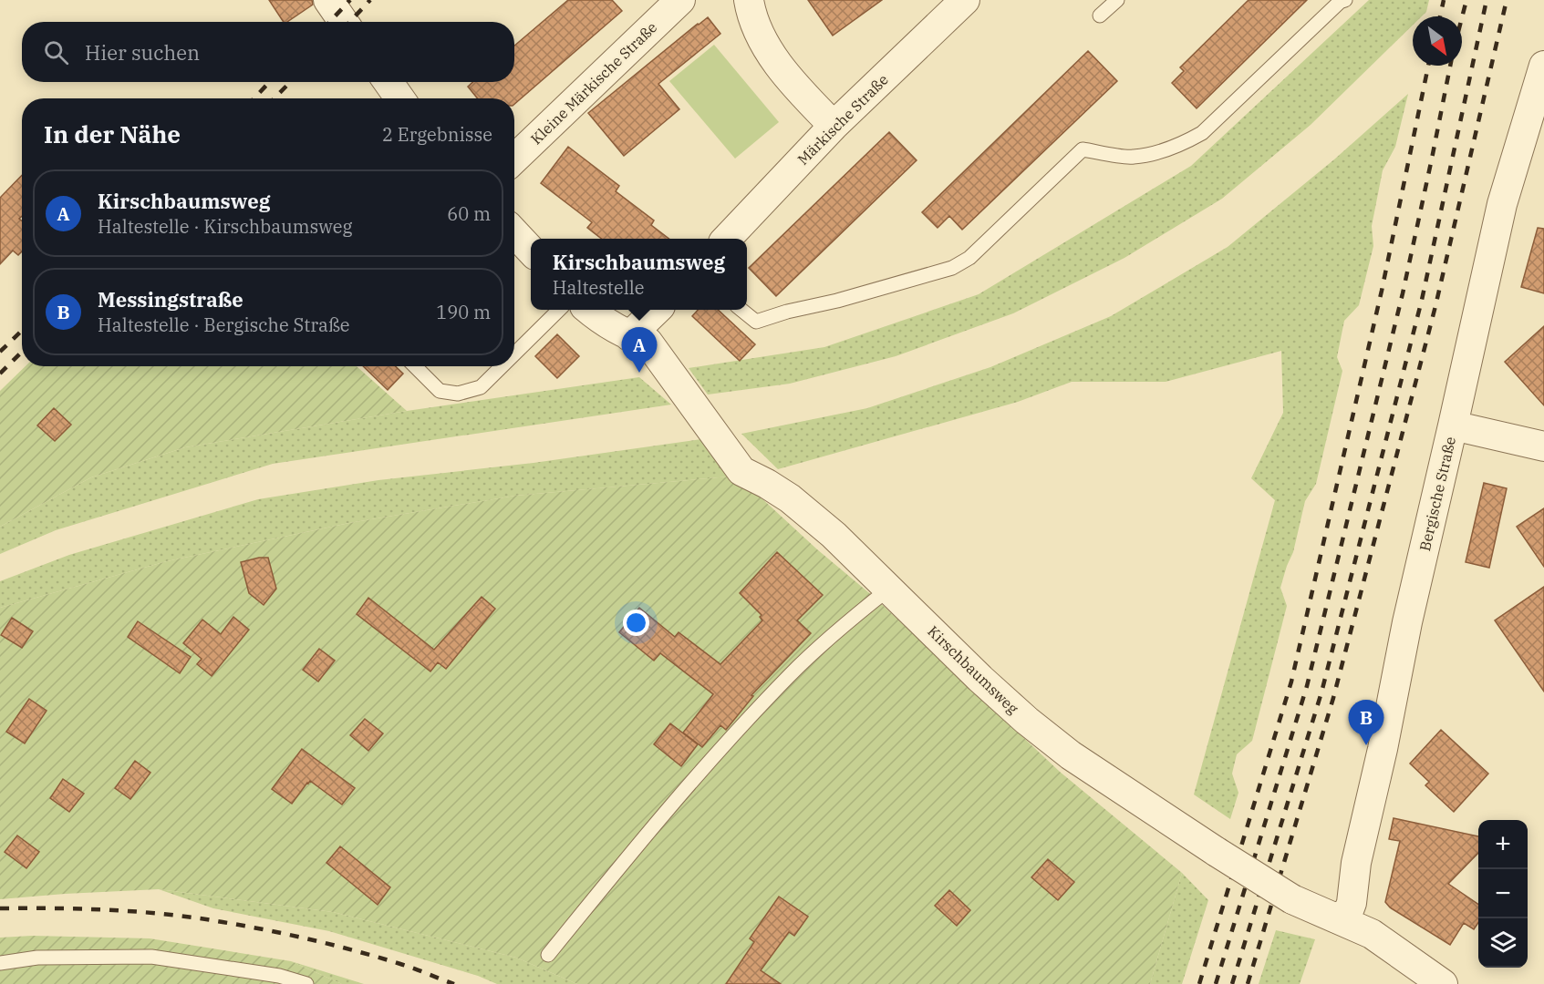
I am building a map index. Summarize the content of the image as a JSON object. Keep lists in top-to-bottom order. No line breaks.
{"streets":{"street":["Kleine Märkische Straße","Märkische Straße","Bergische Straße","Kirschbaumsweg"]},"crossings":[["Bergische Straße","Kirschbaumsweg"]],"north":"bottom right","page":{"search":"Hier suchen","heading":["In der Nähe","2 Ergebnisse"],"list":[{"mark":"A","name":"Kirschbaumsweg","note":"Haltestelle · Kirschbaumsweg","value":"60 m"},{"mark":"B","name":"Messingstraße","note":"Haltestelle · Bergische Straße","value":"190 m"}],"popup":["Kirschbaumsweg","Haltestelle"],"pins":["A","B"],"map_buttons":["+","−"]}}
